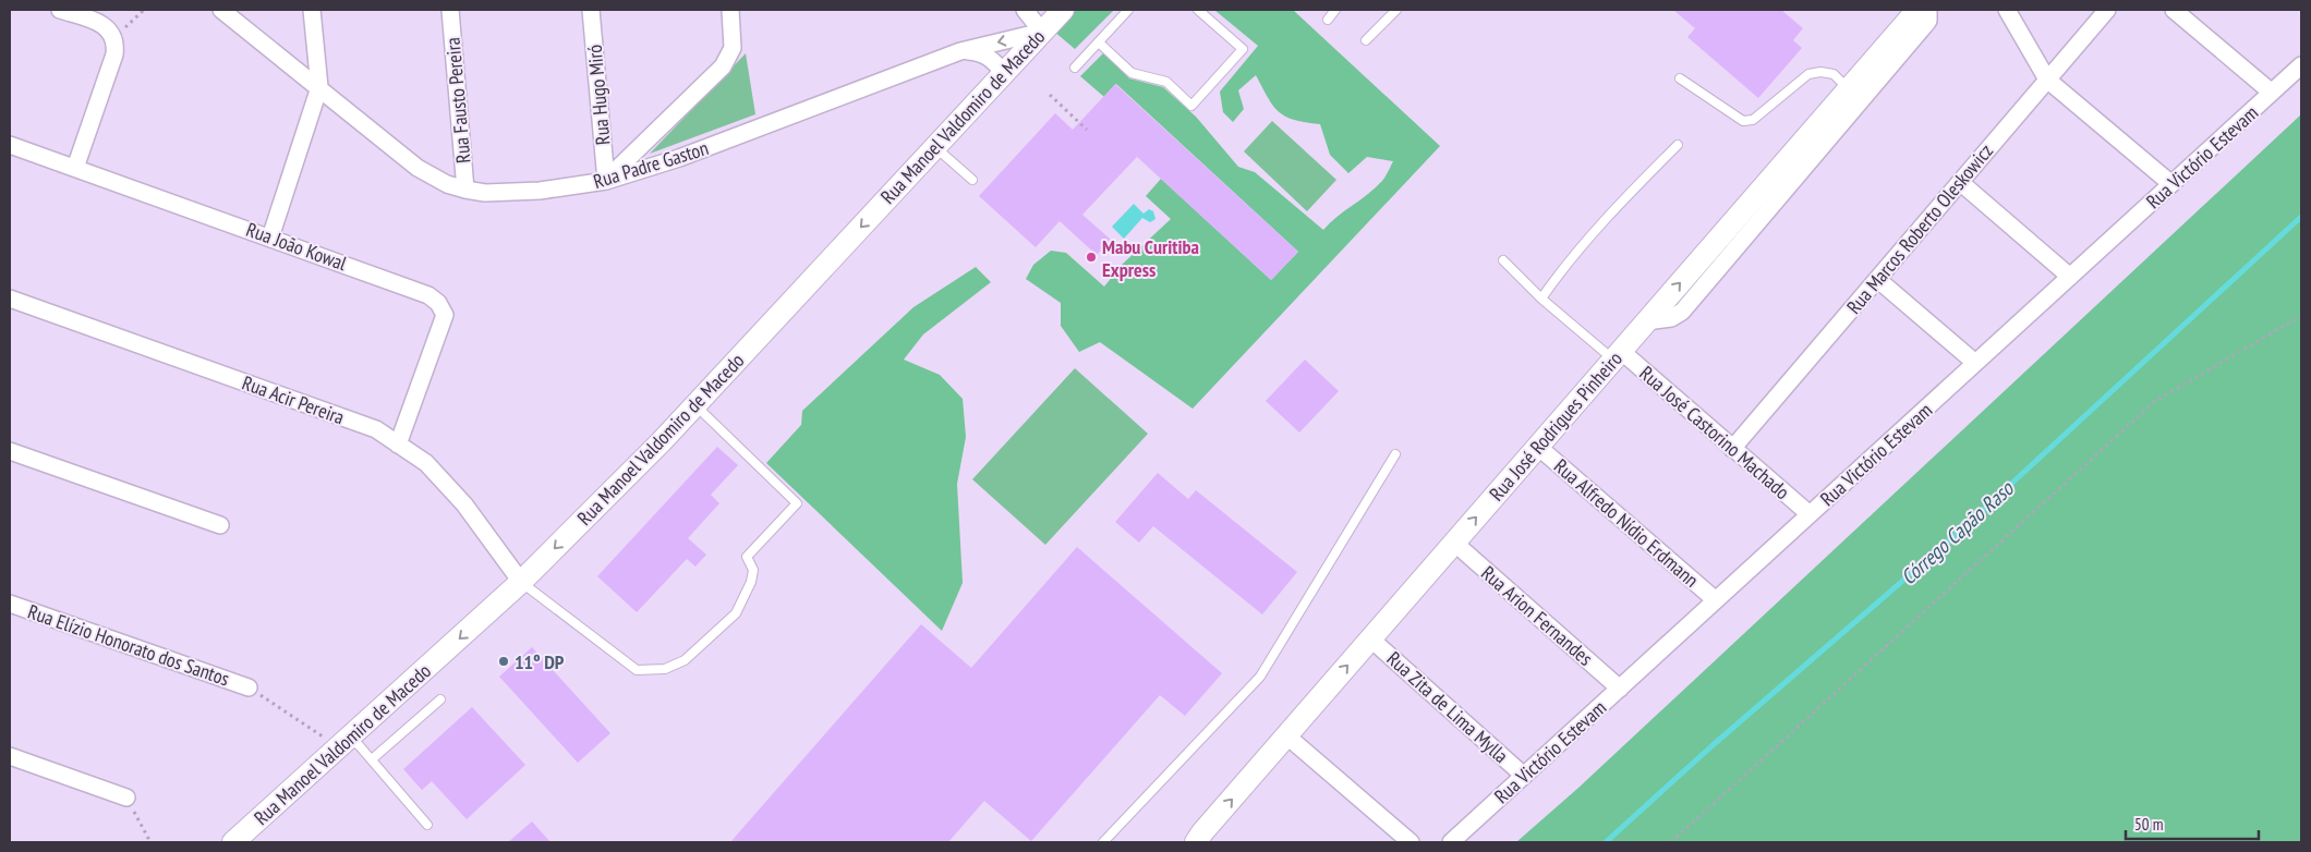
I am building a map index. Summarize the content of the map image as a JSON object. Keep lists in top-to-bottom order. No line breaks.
{"streets":{"main road":["Rua Manoel Valdomiro de Macedo","Rua José Rodrigues Pinheiro"],"street":["Rua Hugo Miró","Rua Fausto Pereira","Rua Victório Estevam","Rua Padre Gaston","Rua Marcos Roberto Oleskowicz","Rua João Kowal","Rua Acir Pereira","Rua José Castorino Machado","Rua Alfredo Nídio Erdmann","Rua Arion Fernandes","Rua Elízio Honorato dos Santos","Rua Zita de Lima Mylla"]},"crossings":[["Rua Hugo Miró","Rua Padre Gaston"],["Rua Fausto Pereira","Rua Padre Gaston"],["Rua Manoel Valdomiro de Macedo","Rua Padre Gaston"],["Rua Manoel Valdomiro de Macedo","Rua Acir Pereira"],["Rua Victório Estevam","Rua José Castorino Machado"],["Rua Victório Estevam","Rua Alfredo Nídio Erdmann"],["Rua Victório Estevam","Rua Arion Fernandes"],["Rua Victório Estevam","Rua Zita de Lima Mylla"],["Rua Marcos Roberto Oleskowicz","Rua José Castorino Machado"],["Rua João Kowal","Rua Acir Pereira"],["Rua José Rodrigues Pinheiro","Rua José Castorino Machado"],["Rua José Rodrigues Pinheiro","Rua Alfredo Nídio Erdmann"],["Rua José Rodrigues Pinheiro","Rua Arion Fernandes"],["Rua José Rodrigues Pinheiro","Rua Zita de Lima Mylla"]],"one_way":["Rua Manoel Valdomiro de Macedo","Rua José Rodrigues Pinheiro"],"water":["Córrego Capão Raso"],"places":["Mabu Curitiba Express","11º DP"],"scale_bar":"50 m"}
